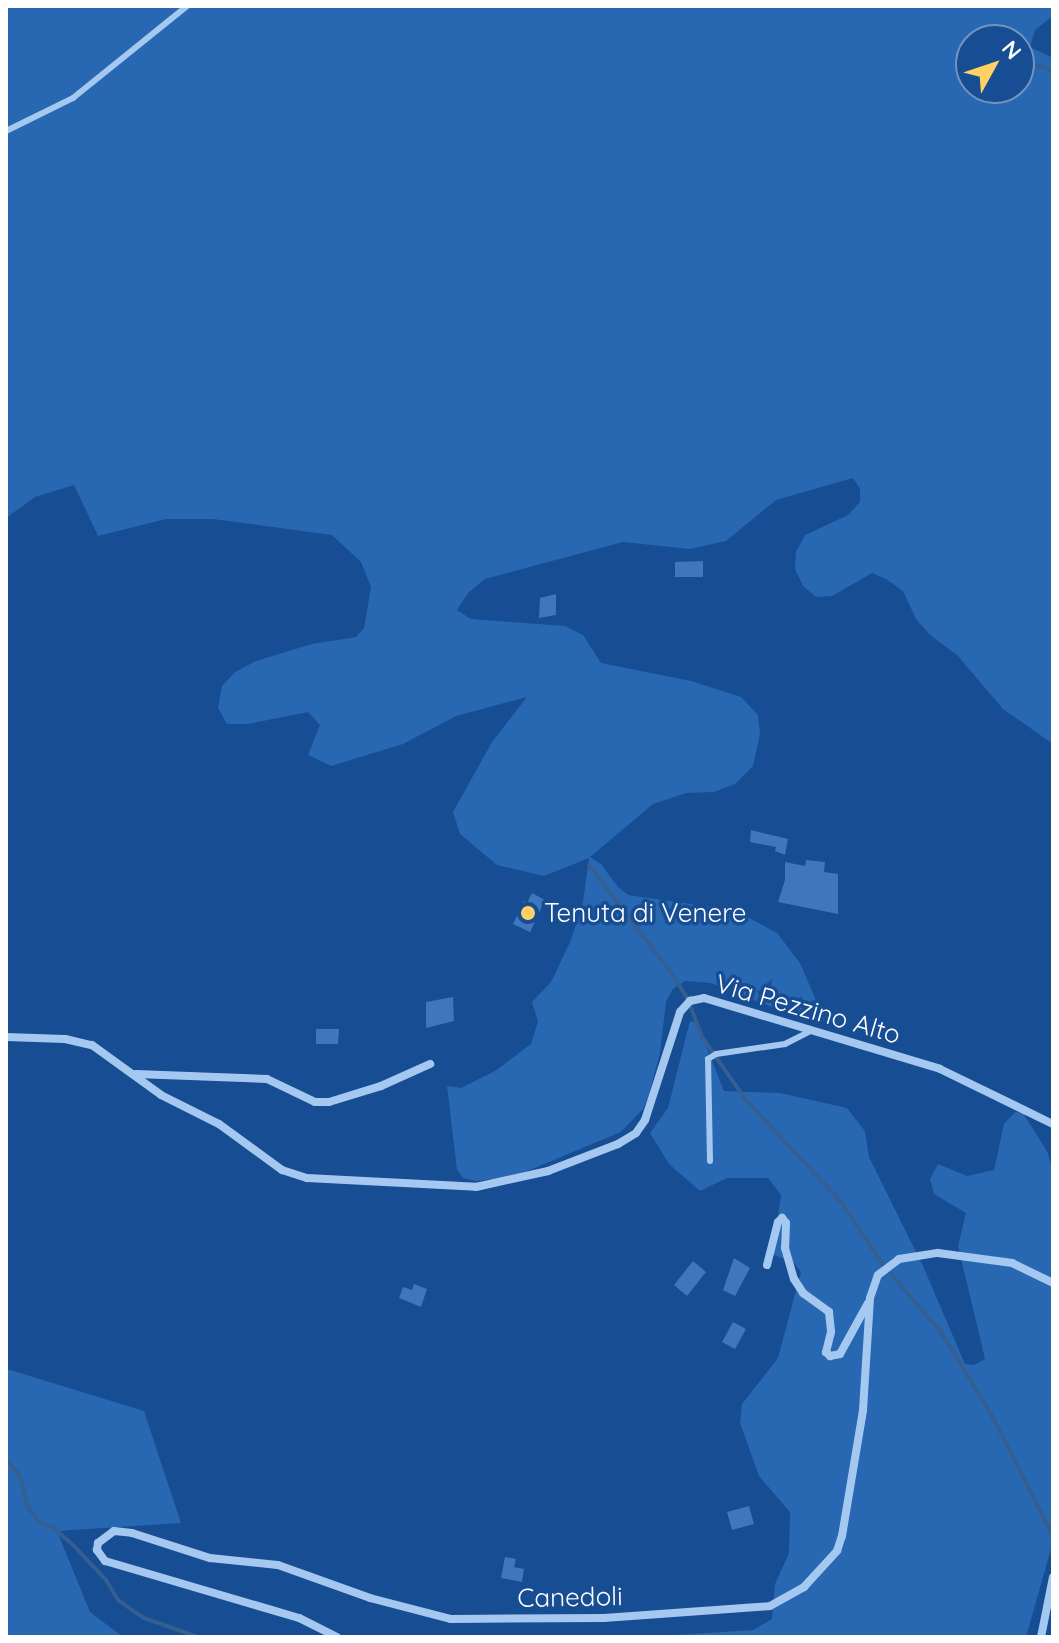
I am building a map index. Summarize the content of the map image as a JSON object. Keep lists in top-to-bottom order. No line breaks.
{"streets":{"street":["Via Pezzino Alto","Canedoli"]},"places":["Tenuta di Venere"],"north":"top right"}
